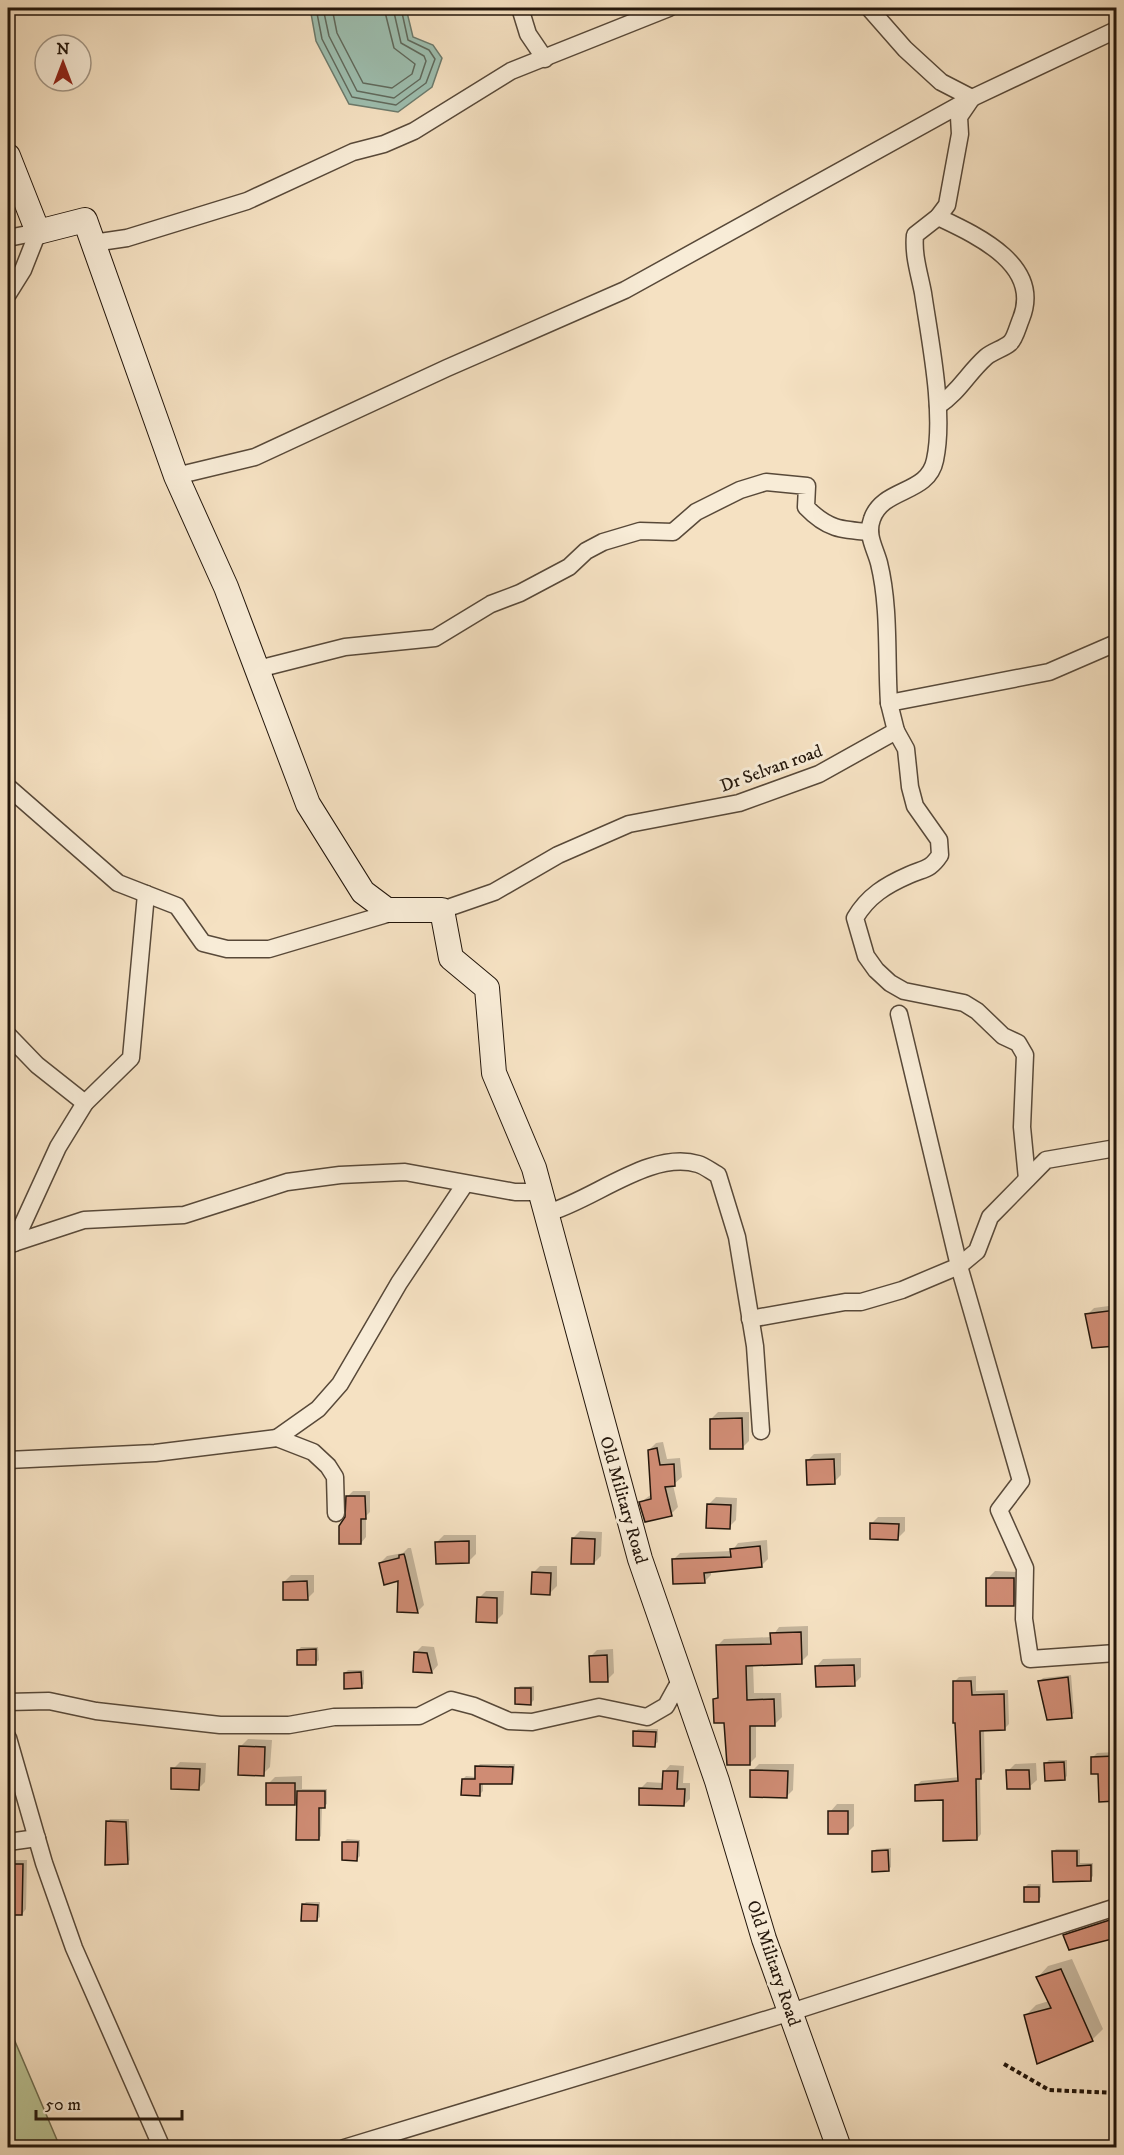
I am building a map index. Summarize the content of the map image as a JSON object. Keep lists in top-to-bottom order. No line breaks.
{"streets":{"main road":["Old Military Road"],"street":["Dr Selvan road"]},"crossings":[["Dr Selvan road","Old Military Road"]],"scale_bar":"50 m","north":"top"}
